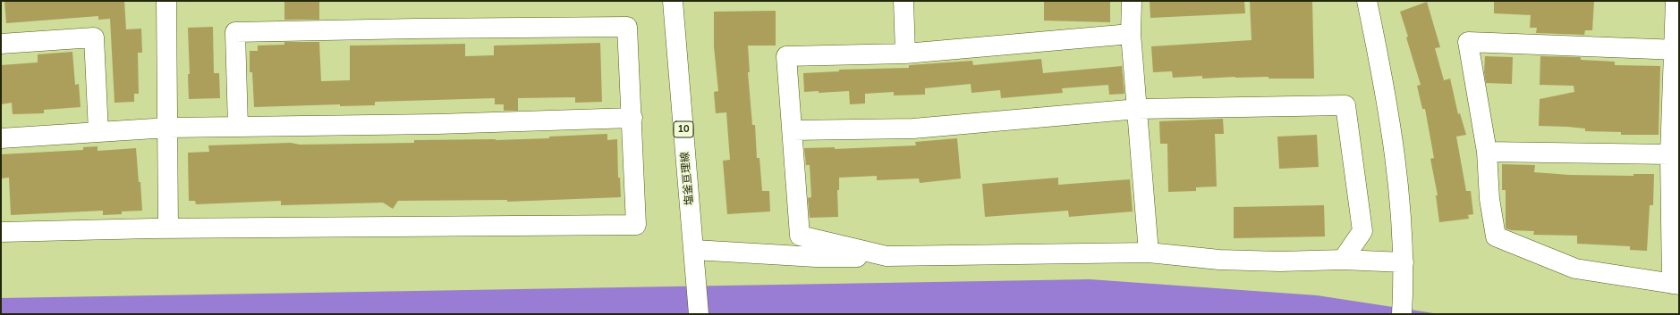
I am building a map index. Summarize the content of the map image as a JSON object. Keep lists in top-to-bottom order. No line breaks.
{"streets":{"street":["10","塩釜亘理線"]}}
